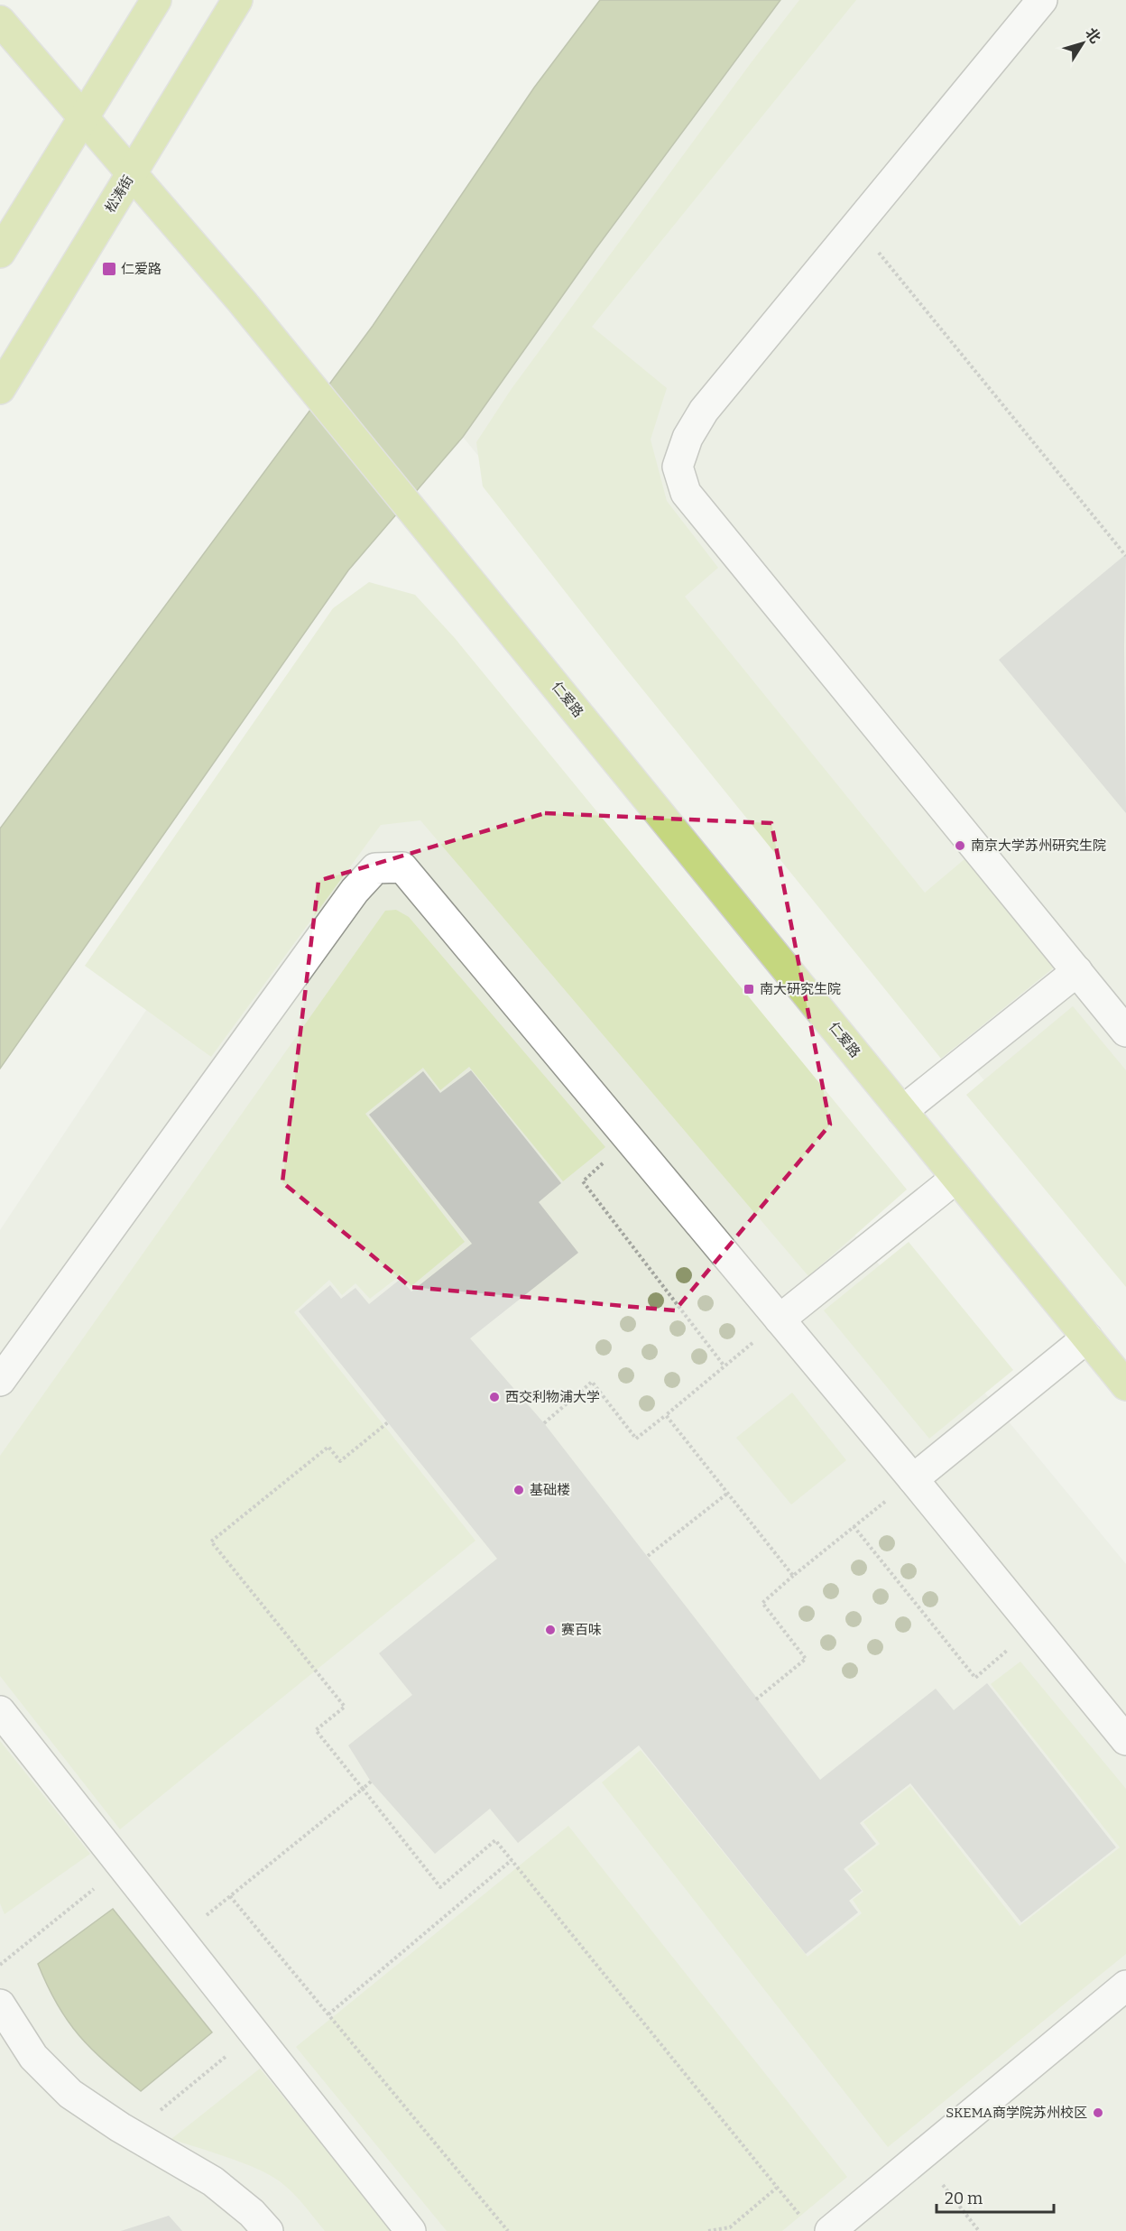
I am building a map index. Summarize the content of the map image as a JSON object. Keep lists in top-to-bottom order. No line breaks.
{"streets":{"main road":["松涛街","仁爱路"]},"crossings":[["松涛街","仁爱路"]],"places":{"transit":["仁爱路","南大研究生院"],"other":["南京大学苏州研究生院","西交利物浦大学","基础楼","赛百味","SKEMA商学院苏州校区"]},"scale_bar":"20 m","north":"top right"}
